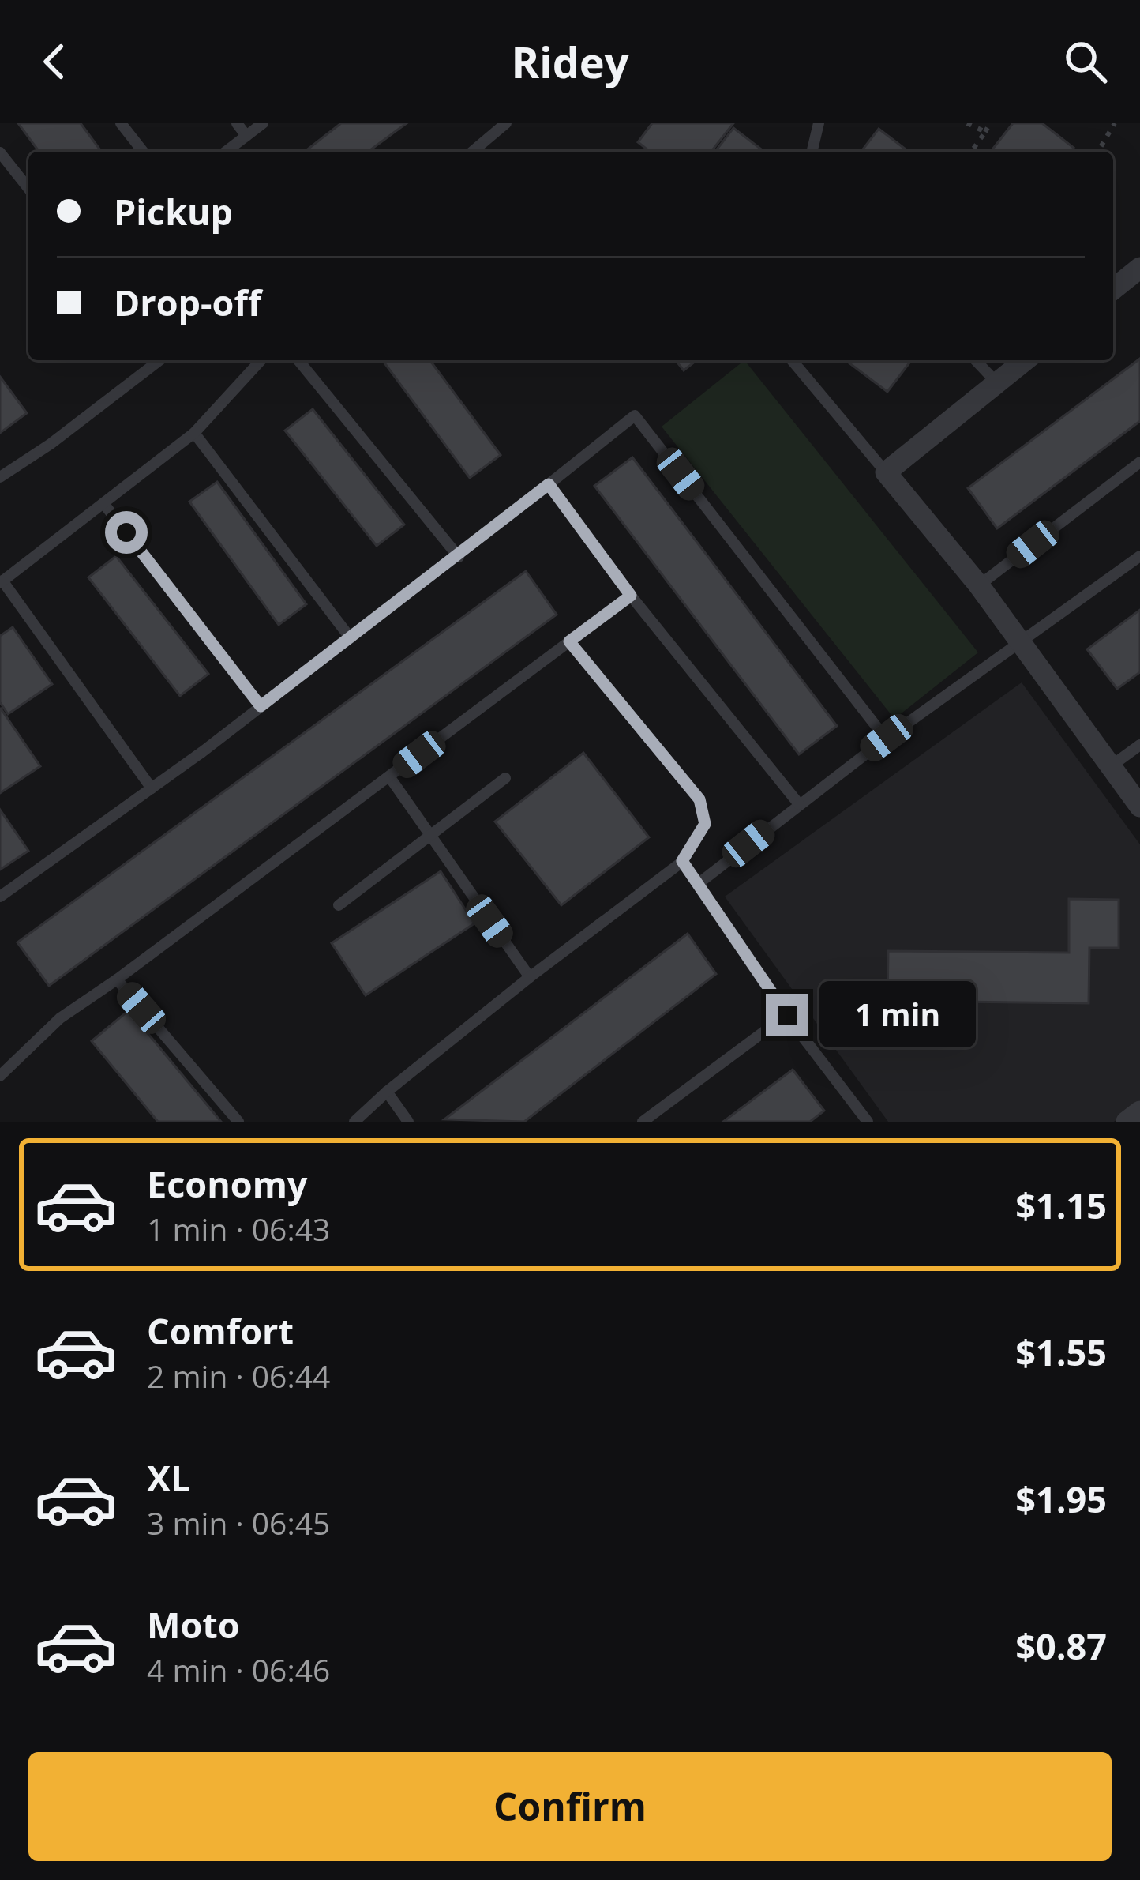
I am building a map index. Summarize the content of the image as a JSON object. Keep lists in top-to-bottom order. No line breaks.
{"page":{"header":"Ridey","banner":["Pickup","Drop-off"],"bubble":"1 min","list":[{"name":"Economy","note":"1 min · 06:43","value":"$1.15"},{"name":"Comfort","note":"2 min · 06:44","value":"$1.55"},{"name":"XL","note":"3 min · 06:45","value":"$1.95"},{"name":"Moto","note":"4 min · 06:46","value":"$0.87"}],"buttons":"Confirm"}}
